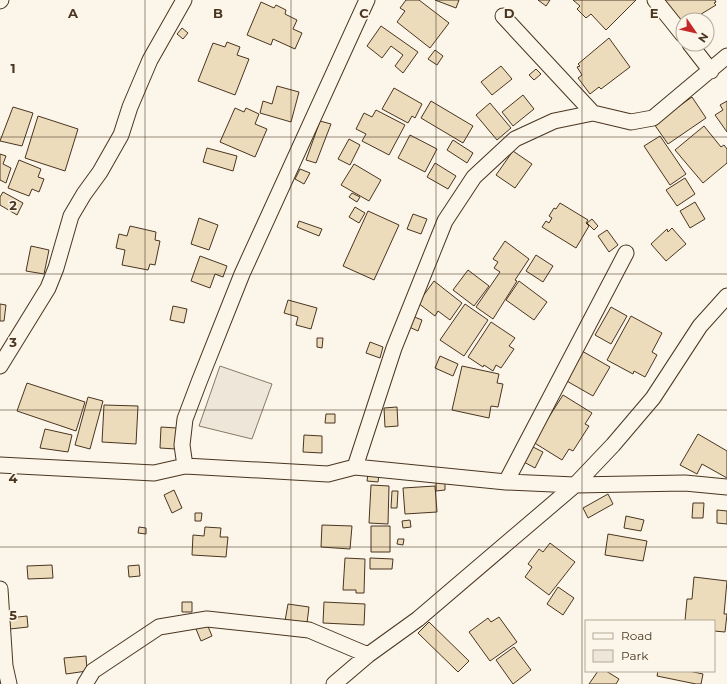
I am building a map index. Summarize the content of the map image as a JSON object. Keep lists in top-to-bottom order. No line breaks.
{"legend":["Road","Park"],"north":"bottom right","grid":{"columns":["A","B","C","D","E"],"rows":["1","2","3","4","5"]}}
